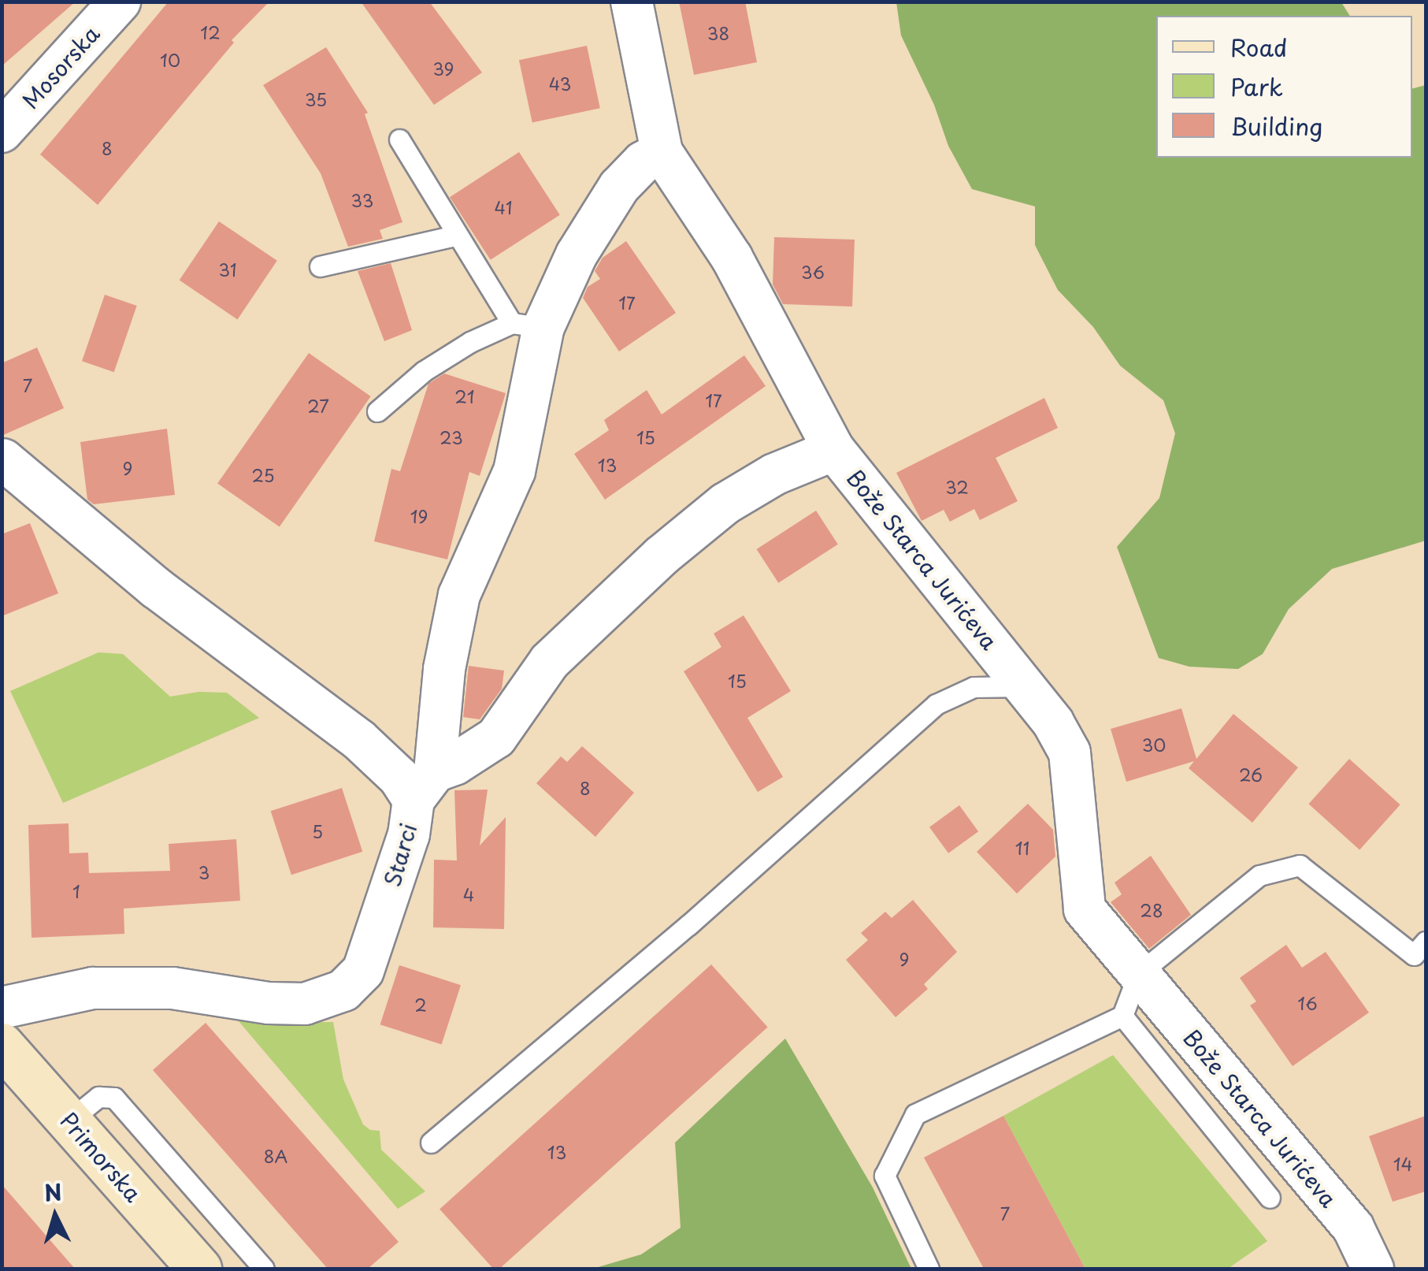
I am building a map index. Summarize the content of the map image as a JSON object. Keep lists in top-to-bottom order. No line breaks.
{"streets":{"street":["Mosorska","Bože Starca Jurićeva","Starci","Primorska"]},"house_numbers":["12","38","10","39","43","35","8","33","41","31","36","17","7","21","17","27","23","15","13","9","25","32","19","15","30","26","8","5","11","3","1","4","28","9","16","2","13","8A","14","7"],"legend":["Road","Park","Building"],"north":"top"}
